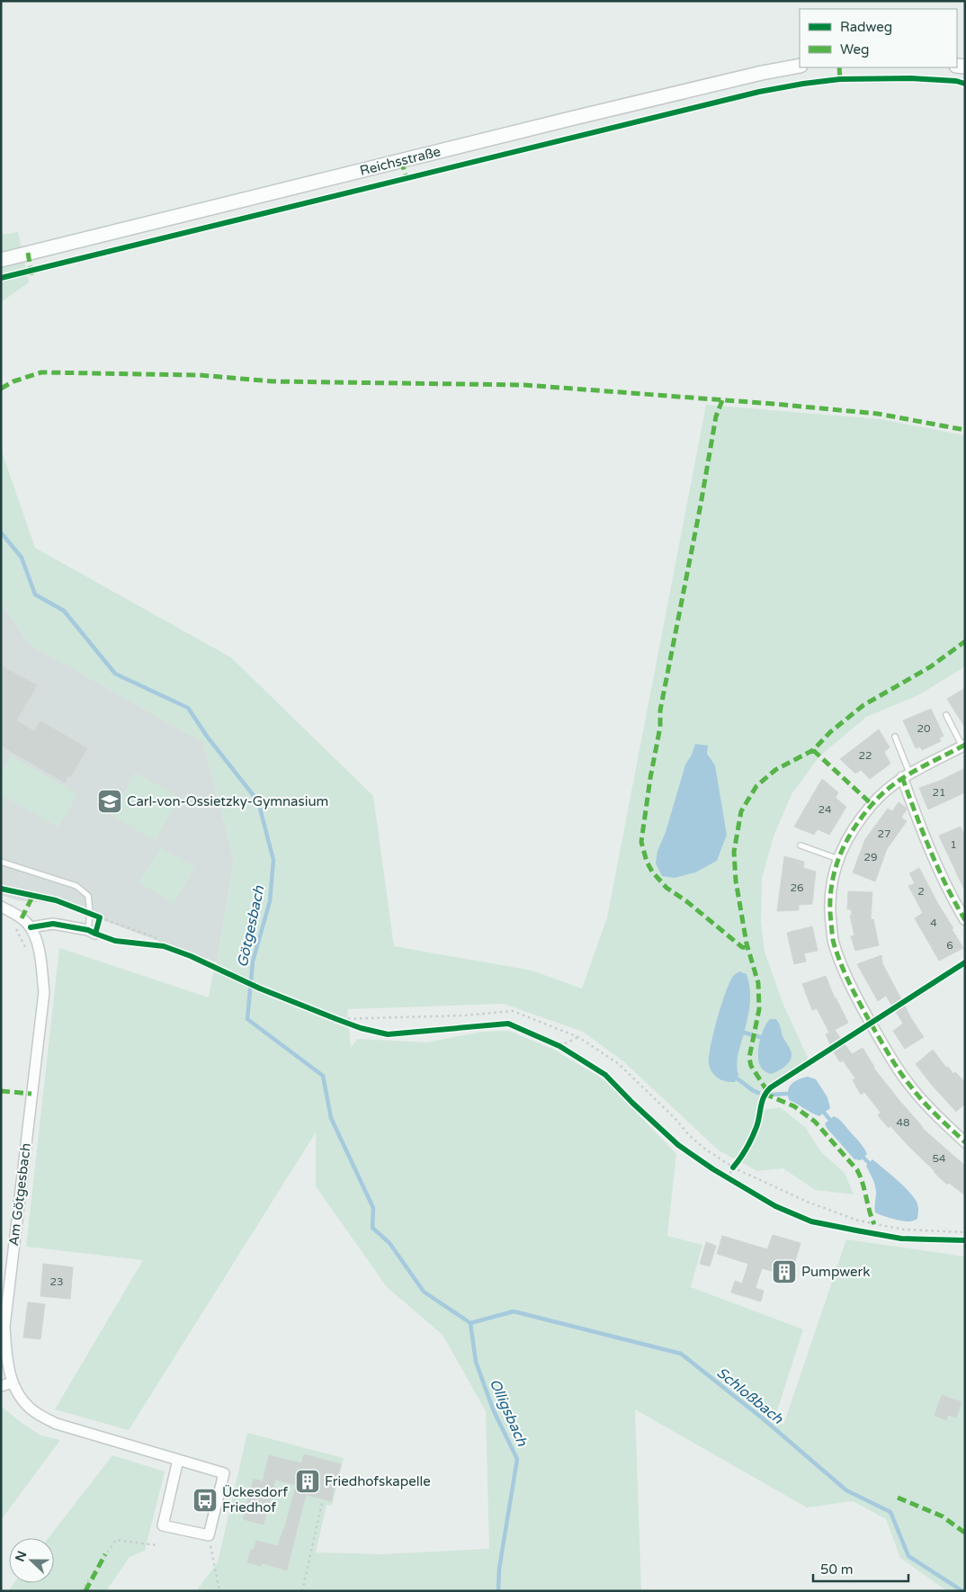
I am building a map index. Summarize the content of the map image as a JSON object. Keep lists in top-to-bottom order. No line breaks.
{"streets":{"main road":["Reichsstraße"],"street":["Am Götgesbach"]},"water":["Götgesbach","Schloßbach","Olligsbach"],"places":{"school or university":["Carl-von-Ossietzky-Gymnasium"],"building":["Pumpwerk","Friedhofskapelle"],"bus stop":["Ückesdorf Friedhof"]},"house_numbers":["20","22","21","24","27","1","29","26","2","4","6","48","54","23"],"legend":["Radweg","Weg"],"scale_bar":"50 m","north":"left"}
